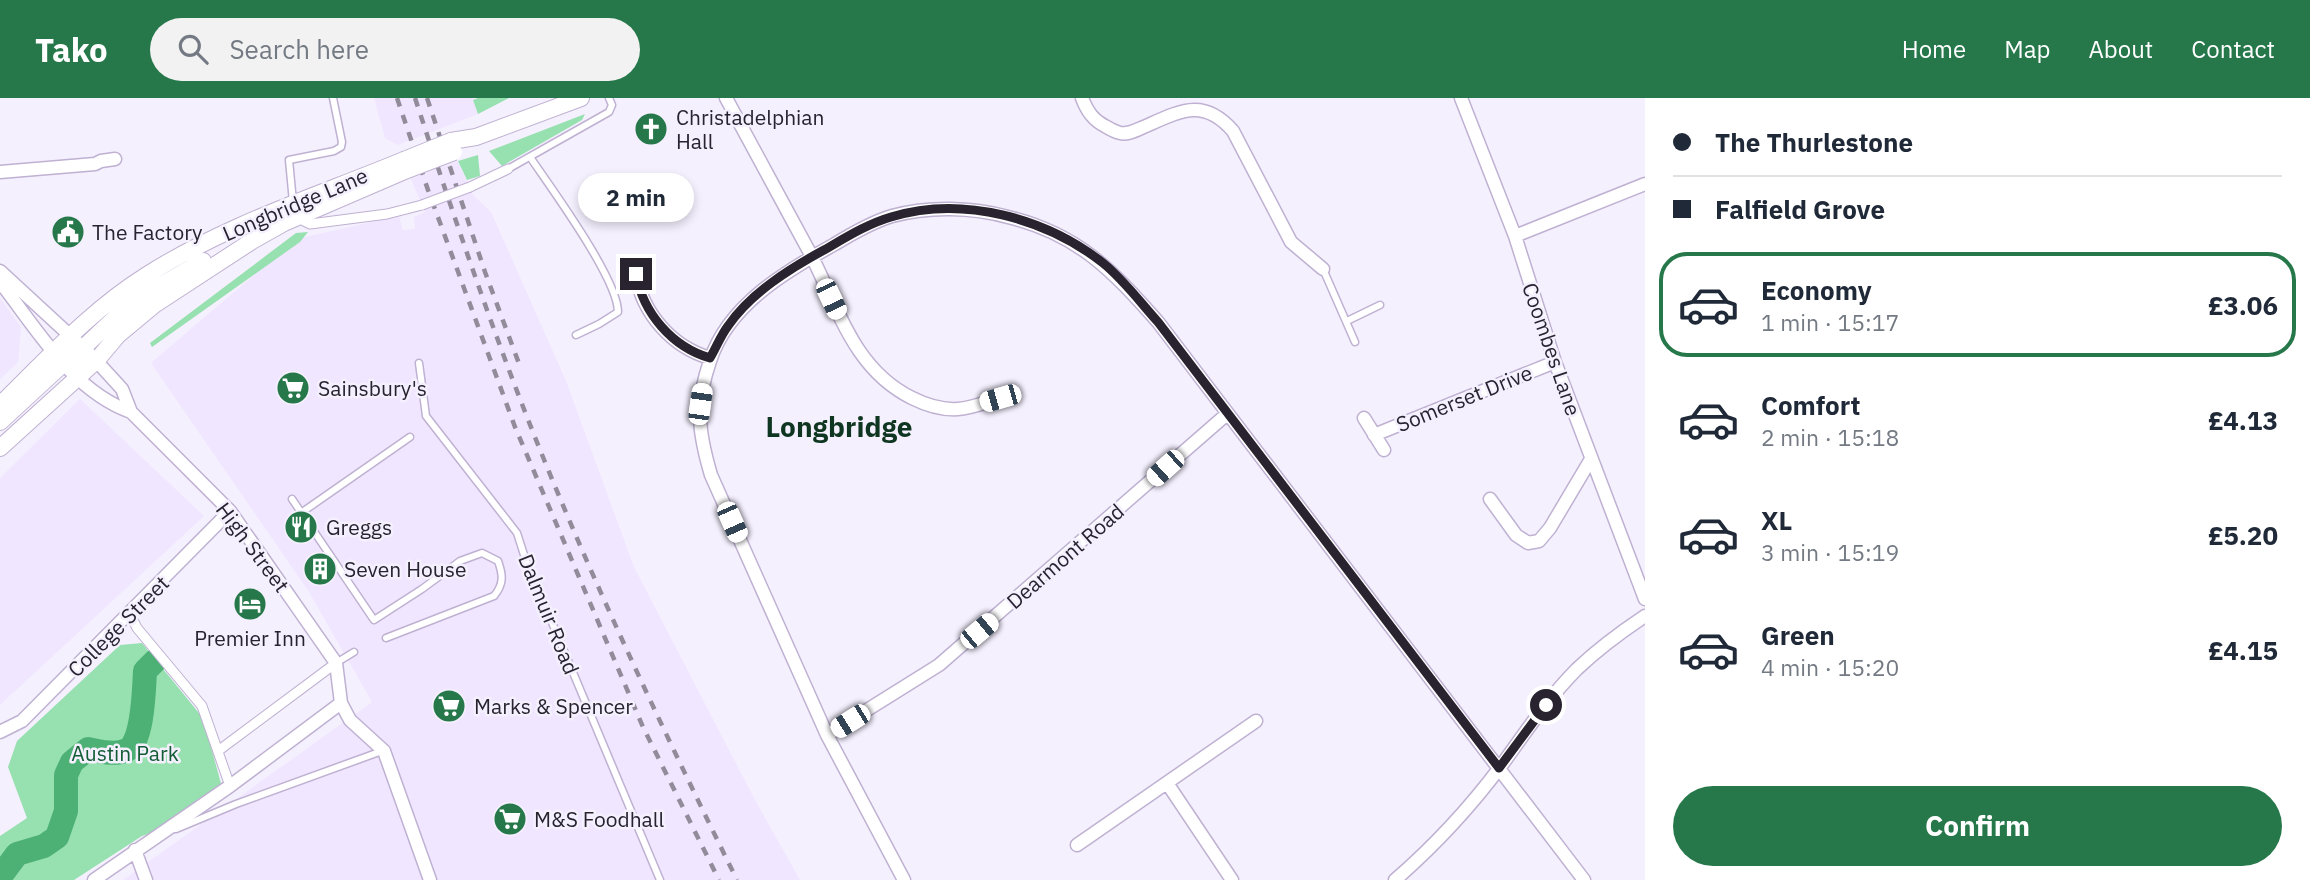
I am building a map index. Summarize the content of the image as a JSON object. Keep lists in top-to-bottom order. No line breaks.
{"streets":{"street":["Longbridge Lane","Coombes Lane","Somerset Drive","High Street","Dearmont Road","College Street"],"lane":["Dalmuir Road"]},"crossings":[["Longbridge Lane","High Street"],["Coombes Lane","Somerset Drive"],["High Street","College Street"]],"districts":["Longbridge"],"parks":["Austin Park"],"places":{"church":["Christadelphian Hall"],"public building":["The Factory"],"supermarket":["Sainsbury's","Marks & Spencer","M&S Foodhall"],"restaurant":["Greggs"],"building":["Seven House"],"hotel":["Premier Inn"]},"page":{"header":"Tako","search":"Search here","nav":["Home","Map","About","Contact"],"banner":["The Thurlestone","Falfield Grove"],"bubble":"2 min","list":[{"name":"Economy","note":"1 min · 15:17","value":"£3.06"},{"name":"Comfort","note":"2 min · 15:18","value":"£4.13"},{"name":"XL","note":"3 min · 15:19","value":"£5.20"},{"name":"Green","note":"4 min · 15:20","value":"£4.15"}],"buttons":"Confirm"}}
